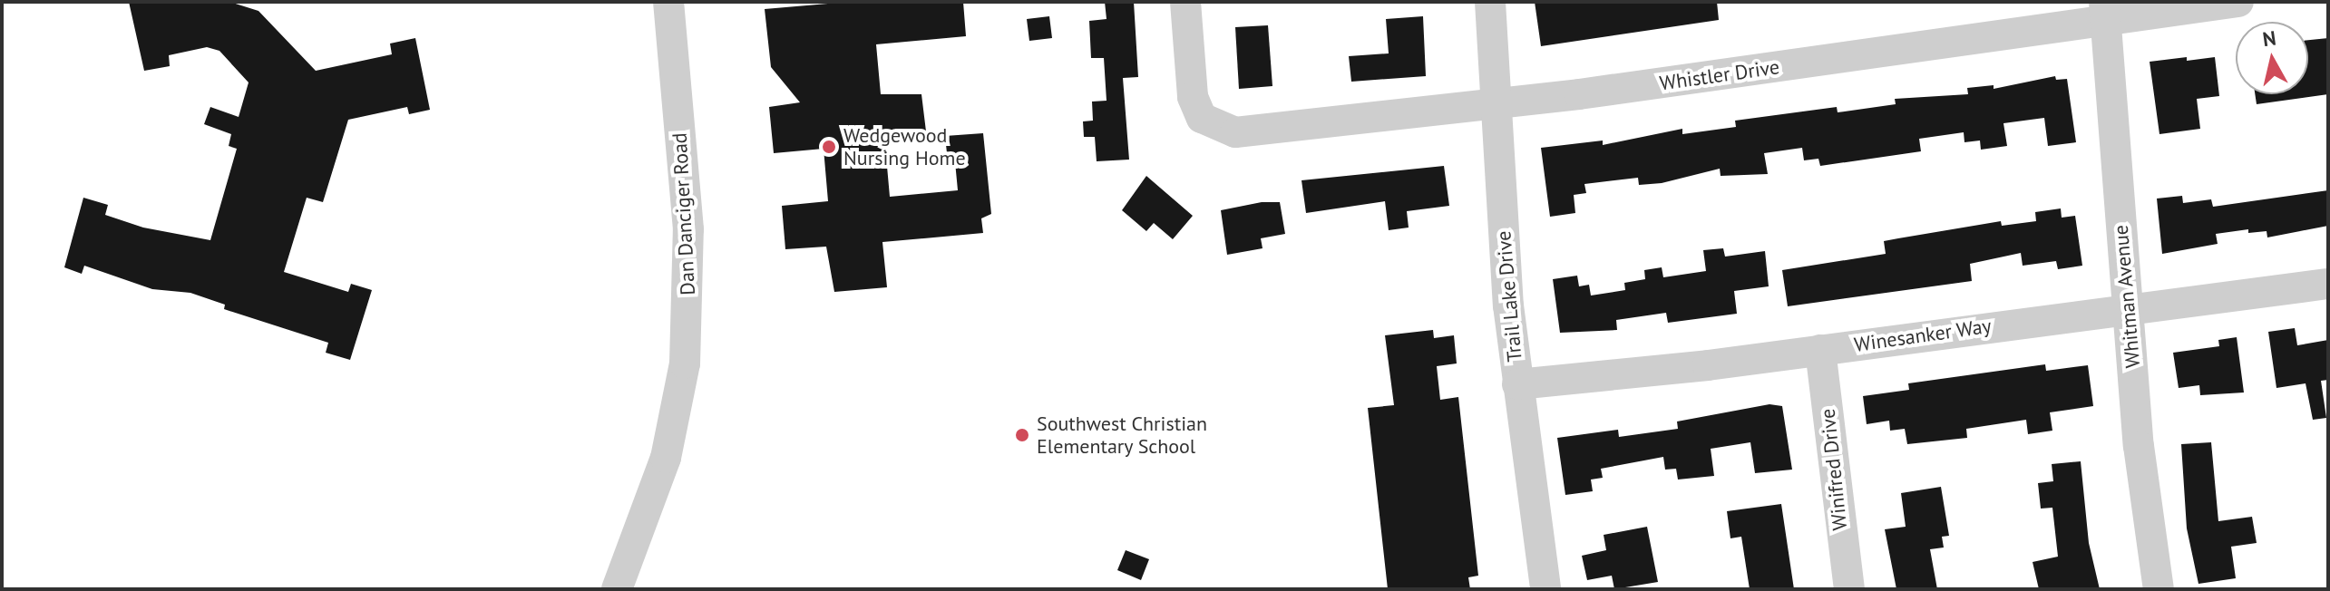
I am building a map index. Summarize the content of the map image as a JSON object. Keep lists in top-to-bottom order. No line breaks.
{"streets":{"street":["Whistler Drive","Dan Danciger Road","Trail Lake Drive","Whitman Avenue","Winesanker Way","Winifred Drive"]},"crossings":[["Whistler Drive","Trail Lake Drive"],["Whistler Drive","Whitman Avenue"],["Trail Lake Drive","Winesanker Way"],["Whitman Avenue","Winesanker Way"],["Winesanker Way","Winifred Drive"]],"places":["Wedgewood Nursing Home","Southwest Christian Elementary School"],"north":"top"}
